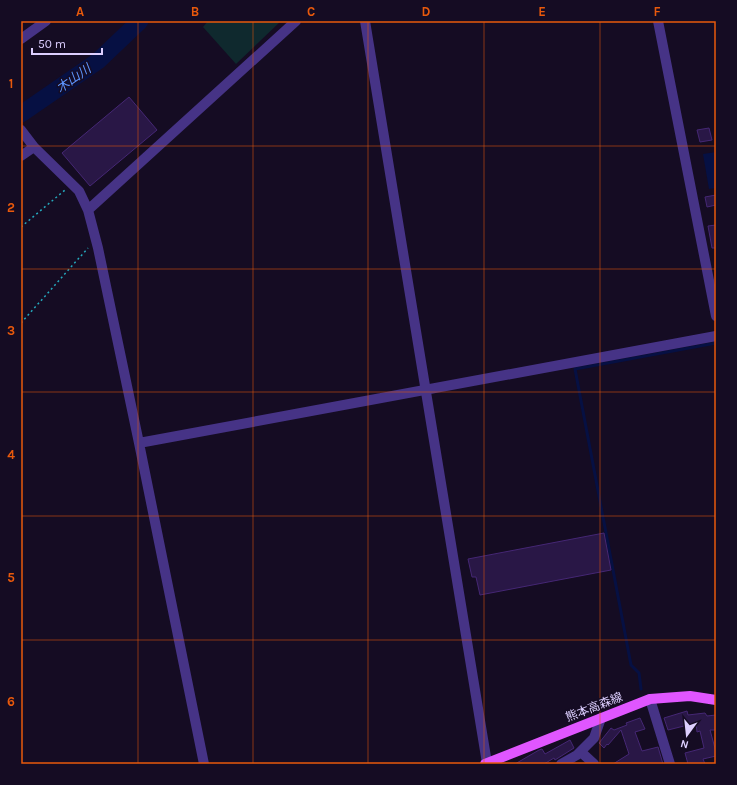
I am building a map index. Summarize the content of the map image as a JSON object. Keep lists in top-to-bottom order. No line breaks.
{"streets":{"main road":["熊本高森線"]},"water":["木山川"],"scale_bar":"50 m","north":"bottom","grid":{"columns":["A","B","C","D","E","F"],"rows":["1","2","3","4","5","6"]}}
